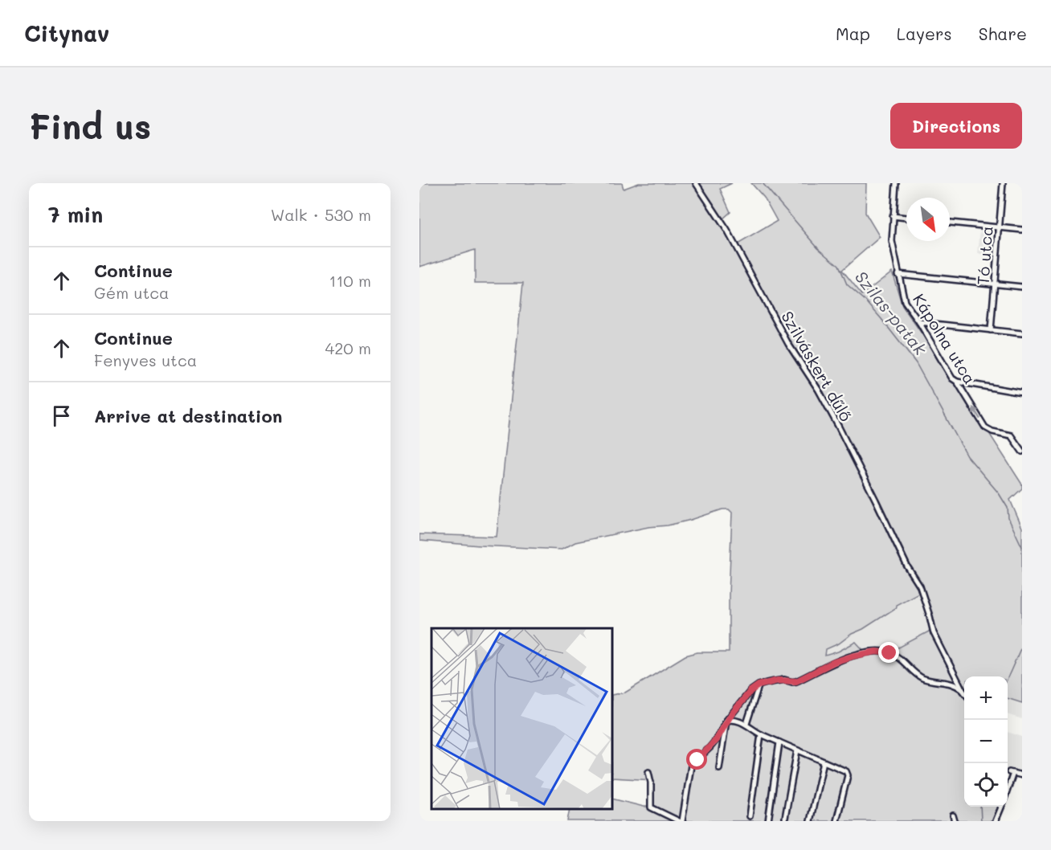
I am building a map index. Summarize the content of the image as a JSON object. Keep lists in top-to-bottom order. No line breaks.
{"streets":{"street":["Tó utca","Kápolna utca","Szilváskert dűlő"]},"water":["Szilas-patak"],"north":"bottom right","page":{"header":"Citynav","nav":["Map","Layers","Share"],"buttons":"Directions","title":"Find us","heading":["7 min","Walk · 530 m"],"list":[["Continue","Gém utca","110 m"],["Continue","Fenyves utca","420 m"],"Arrive at destination"],"map_buttons":["+","−"]}}
